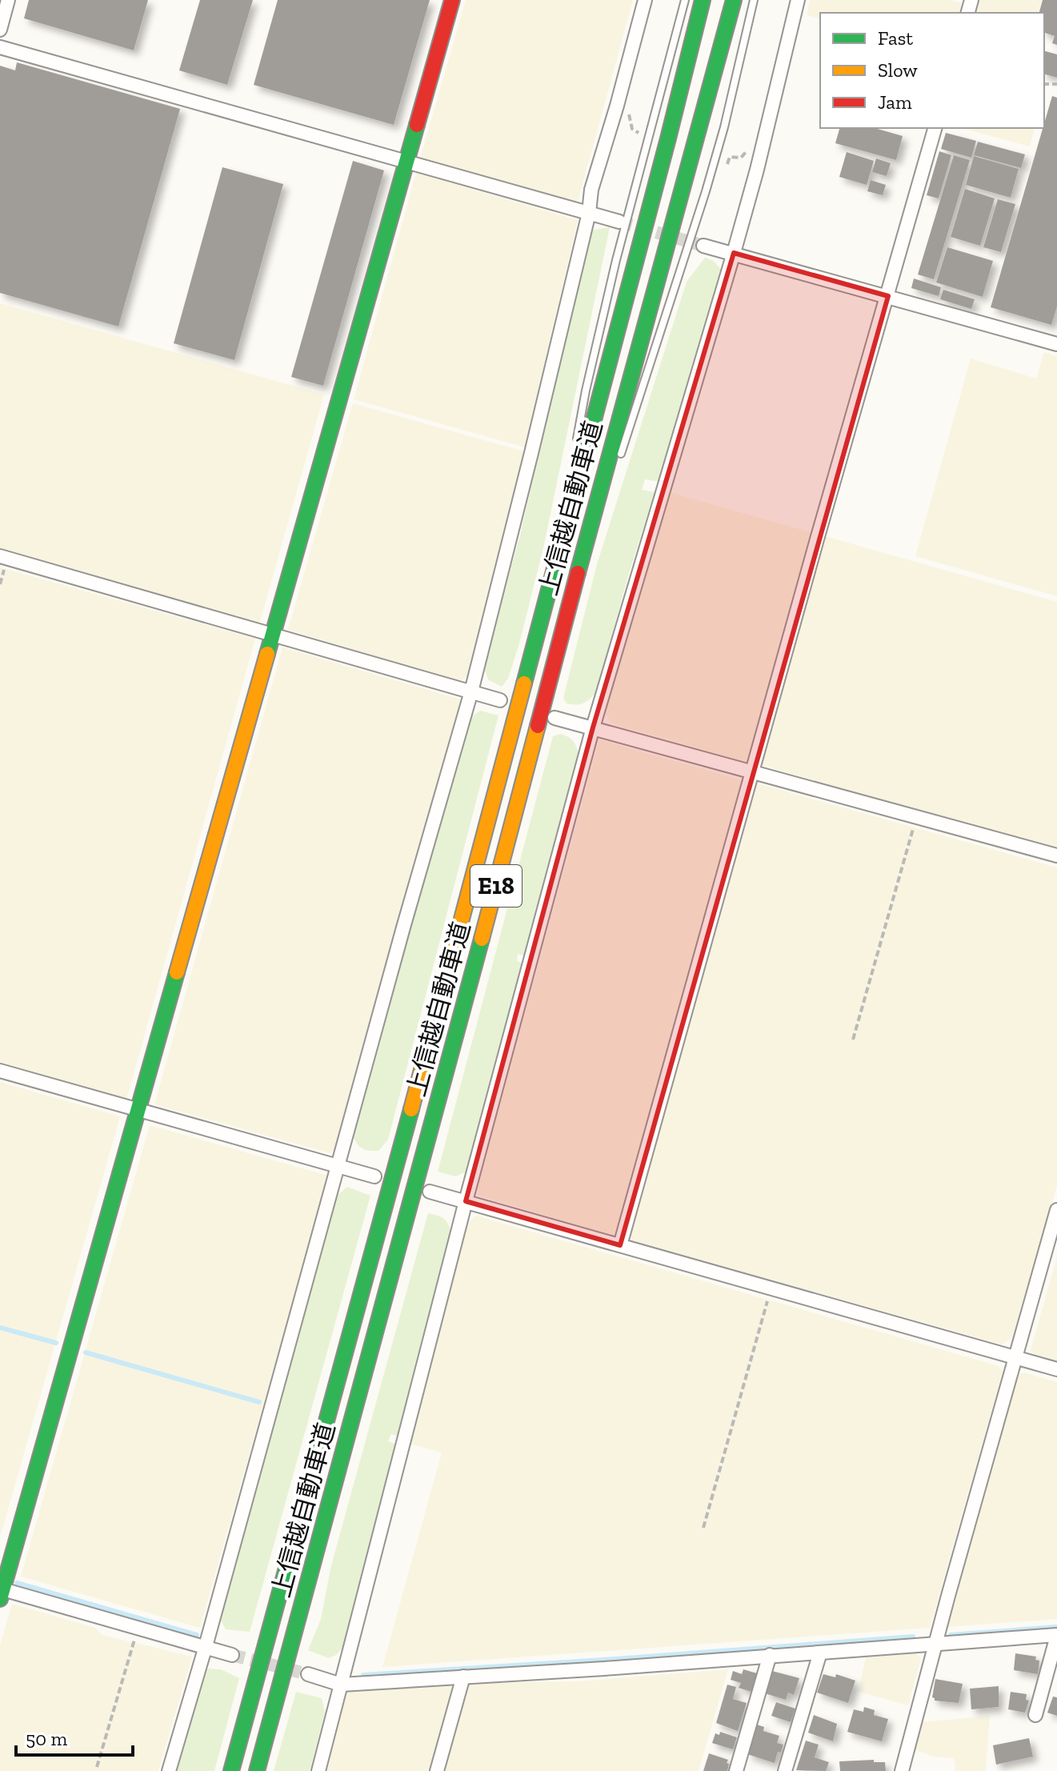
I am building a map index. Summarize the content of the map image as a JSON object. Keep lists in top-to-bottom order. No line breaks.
{"streets":{"main road":["上信越自動車道","E18"]},"legend":["Fast","Slow","Jam"],"scale_bar":"50 m"}
